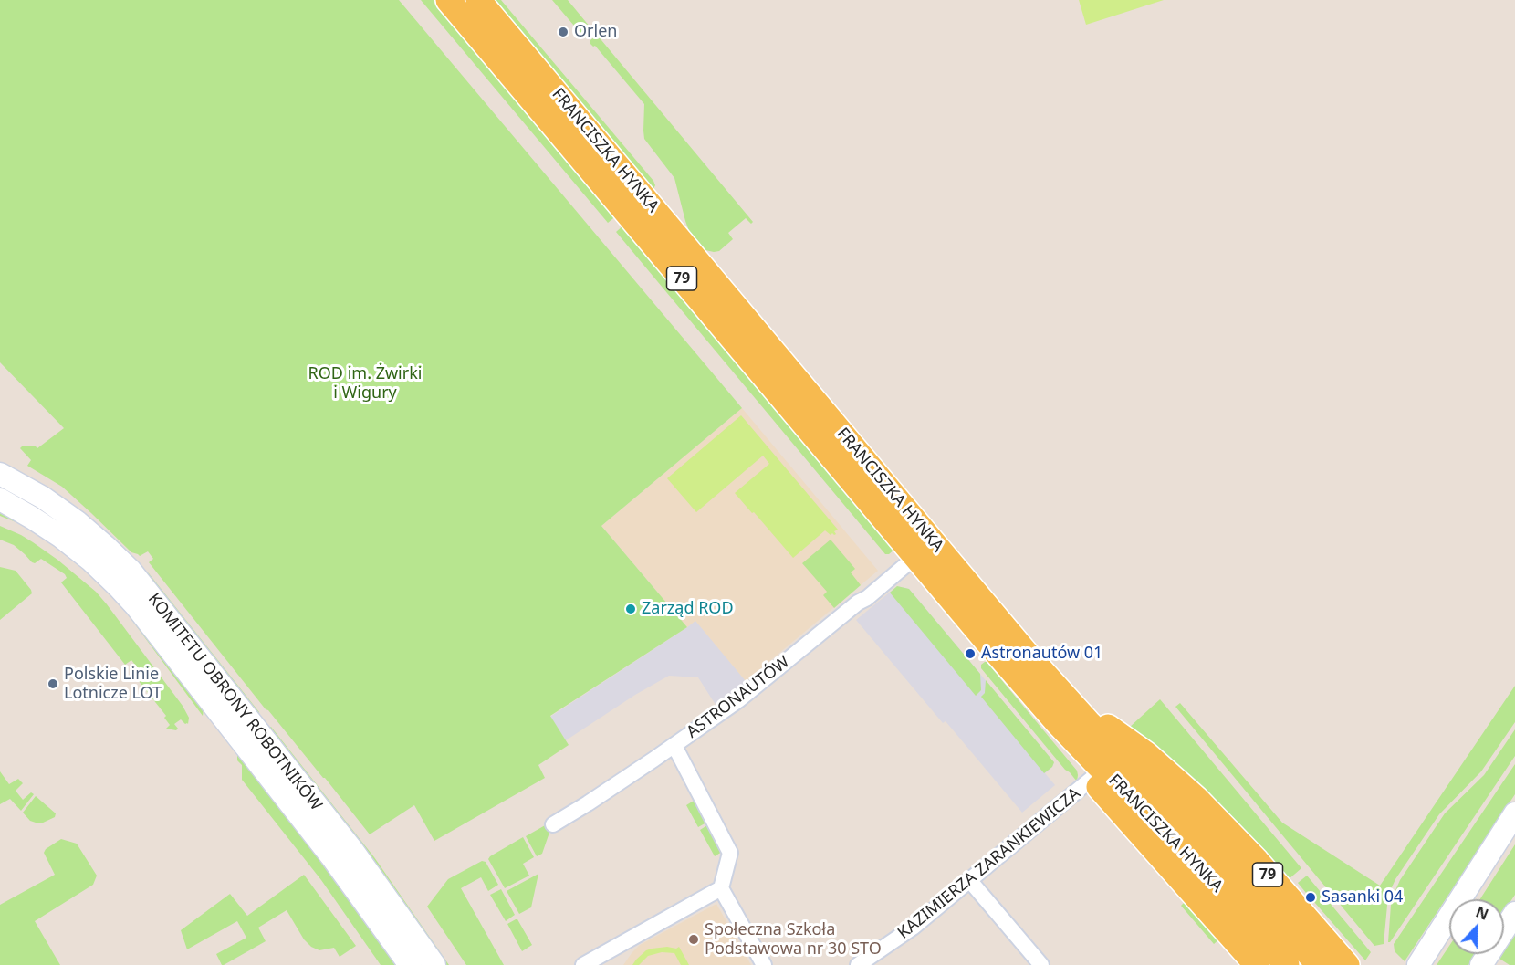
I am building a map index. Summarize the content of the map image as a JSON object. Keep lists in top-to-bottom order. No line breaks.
{"streets":{"main road":["FRANCISZKA HYNKA","79"],"street":["ASTRONAUTÓW","KOMITETU OBRONY ROBOTNIKÓW","KAZIMIERZA ZARANKIEWICZA"]},"crossings":[["FRANCISZKA HYNKA","79"],["FRANCISZKA HYNKA","ASTRONAUTÓW"],["79","KAZIMIERZA ZARANKIEWICZA"]],"parks":["ROD im. Żwirki i Wigury"],"places":["Orlen","Zarząd ROD","Astronautów 01","Polskie Linie Lotnicze LOT","Sasanki 04","Społeczna Szkoła Podstawowa nr 30 STO"],"north":"top"}
